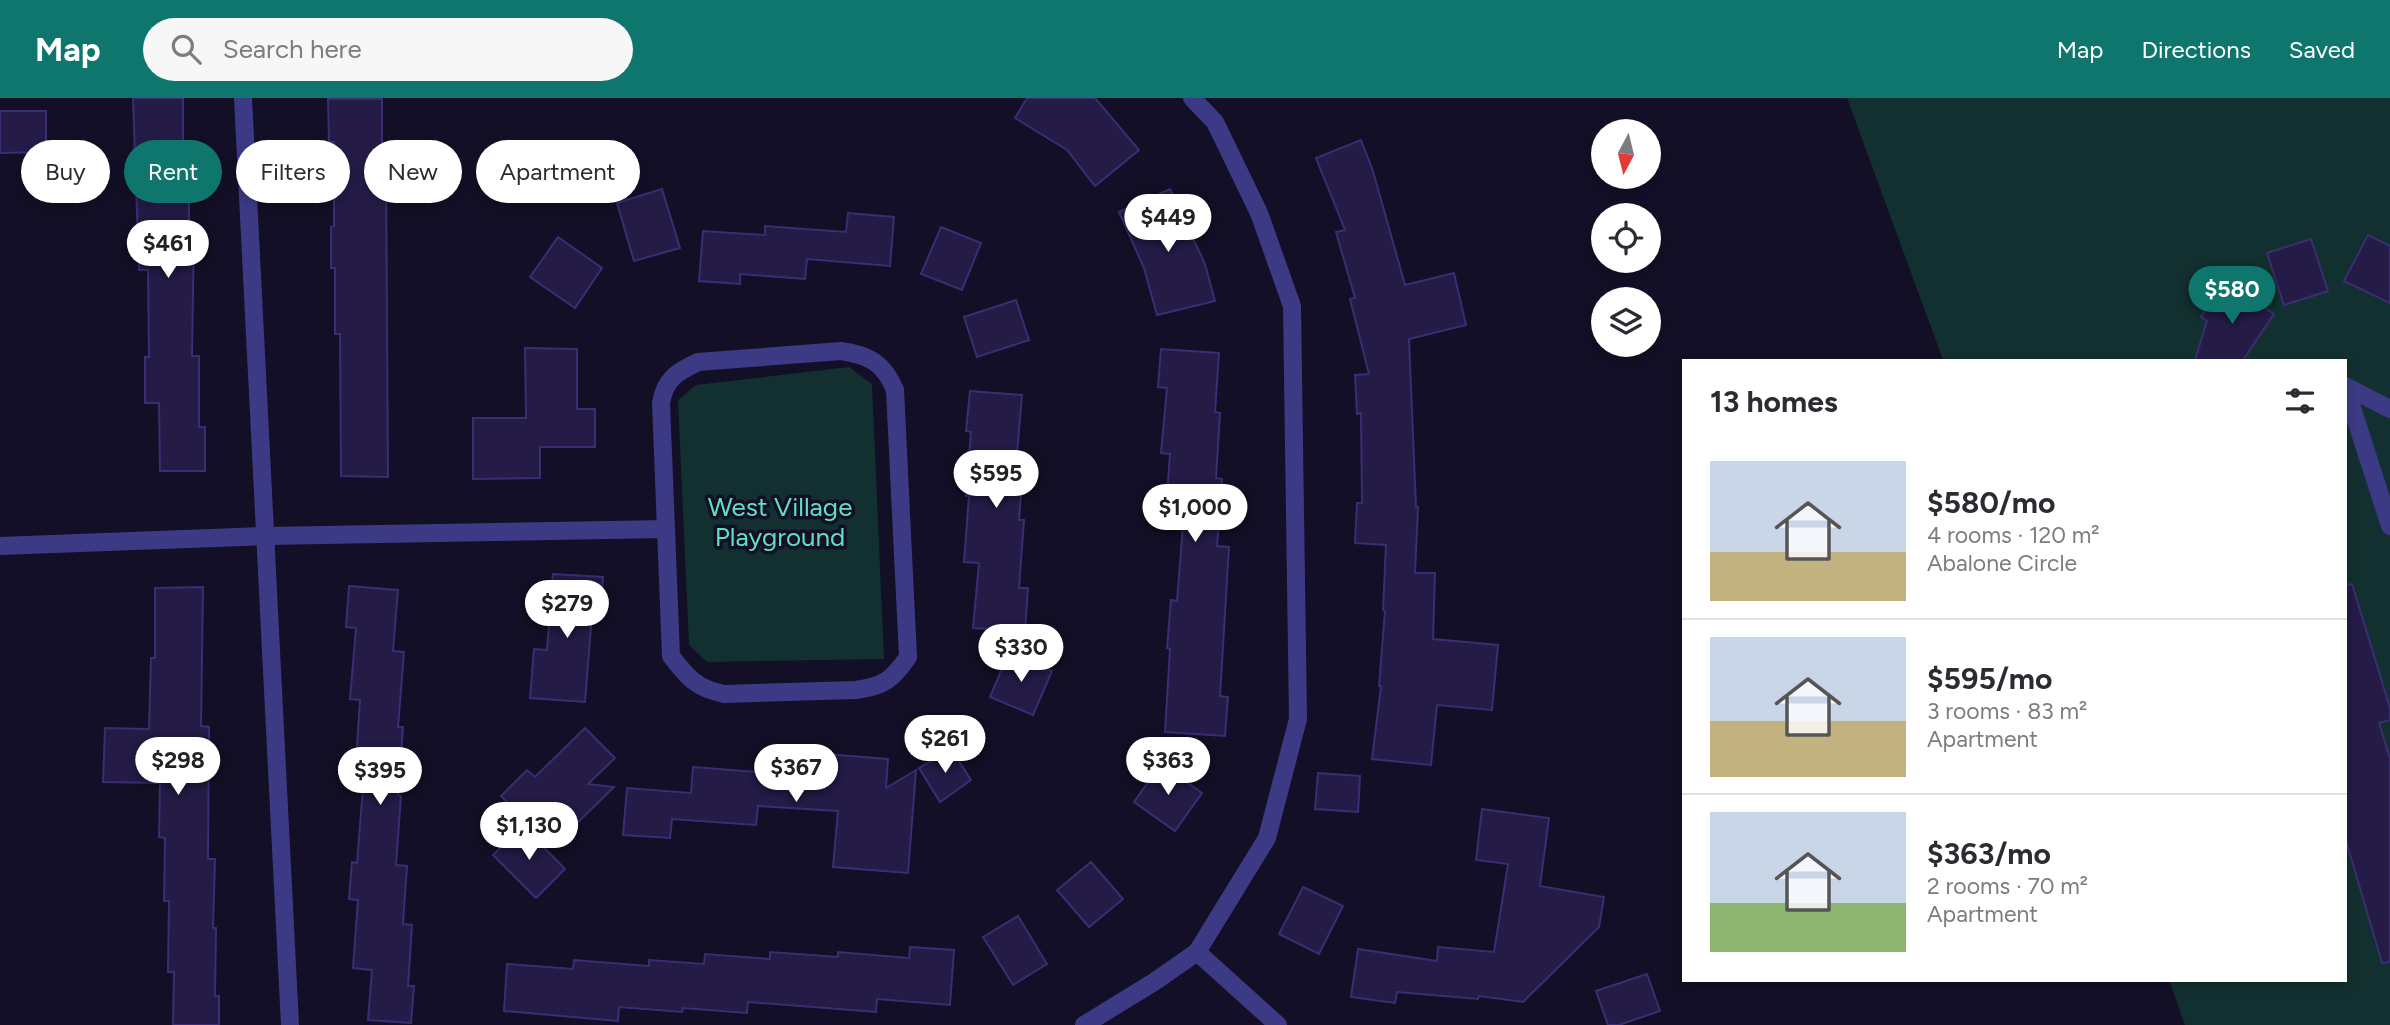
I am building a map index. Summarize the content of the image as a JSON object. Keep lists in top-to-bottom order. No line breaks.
{"parks":["West Village Playground"],"north":"bottom","page":{"header":"Map","search":"Search here","nav":["Map","Directions","Saved"],"chip":["Buy","Rent","Filters","New","Apartment"],"price":["$449","$461","$580","$595","$1,000","$279","$330","$261","$298","$363","$367","$395","$1,130"],"heading":"13 homes","list":[{"name":"$580/mo","note":"4 rooms · 120 m² · Abalone Circle"},{"name":"$595/mo","note":"3 rooms · 83 m² · Apartment"},{"name":"$363/mo","note":"2 rooms · 70 m² · Apartment"}]}}
